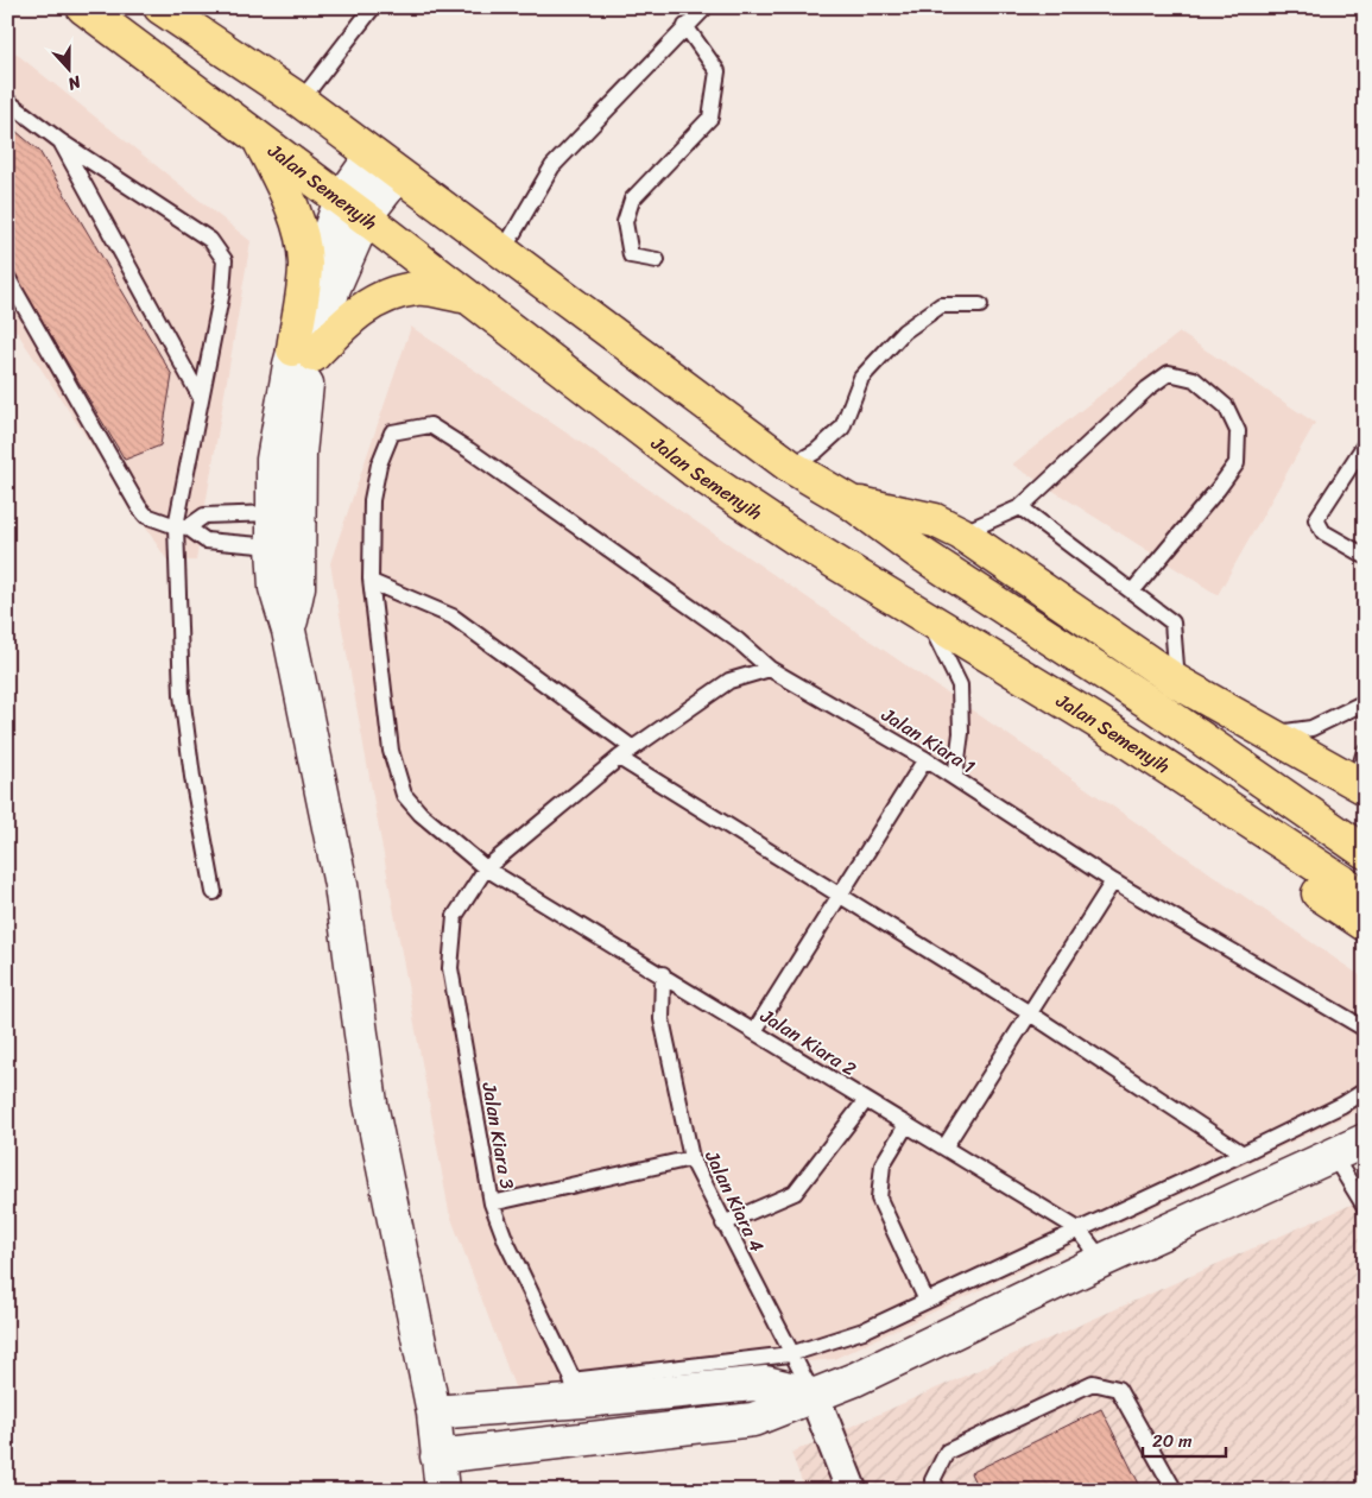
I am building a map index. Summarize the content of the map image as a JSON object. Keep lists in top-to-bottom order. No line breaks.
{"streets":{"main road":["Jalan Semenyih"],"lane":["Jalan Kiara 1","Jalan Kiara 2","Jalan Kiara 3","Jalan Kiara 4"]},"crossings":[["Jalan Kiara 1","Jalan Kiara 2"],["Jalan Kiara 2","Jalan Kiara 3"],["Jalan Kiara 2","Jalan Kiara 4"]],"scale_bar":"20 m","north":"bottom"}
